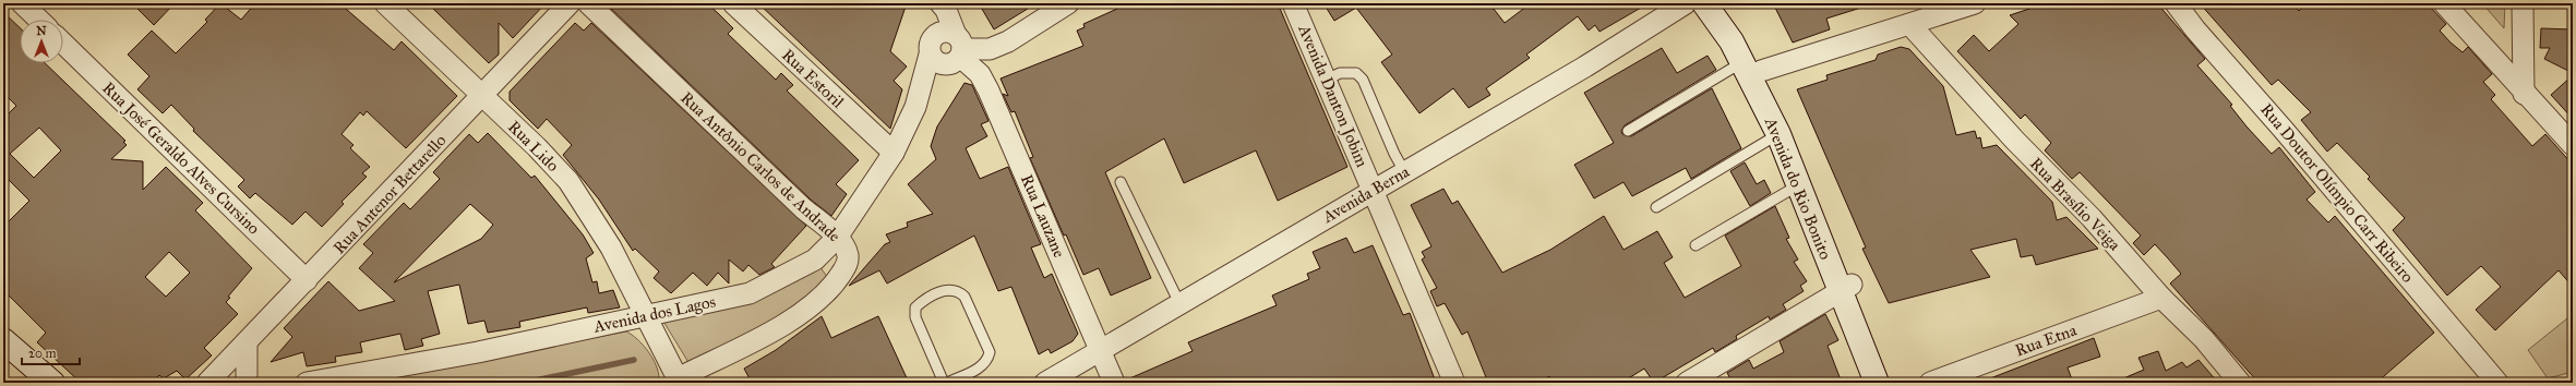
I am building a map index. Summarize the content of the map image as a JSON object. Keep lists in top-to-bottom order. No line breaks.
{"streets":{"main road":["Avenida do Rio Bonito"],"street":["Rua Estoril","Avenida Danton Jobim","Rua Lido","Rua José Geraldo Alves Cursino","Rua Antônio Carlos de Andrade","Rua Doutor Olímpio Carr Ribeiro","Rua Antenor Bettarello","Avenida Berna","Rua Brasílio Veiga","Rua Lauzane","Avenida dos Lagos","Rua Etna"]},"crossings":[["Rua Estoril","Avenida dos Lagos"],["Avenida Danton Jobim","Avenida Berna"],["Rua Lido","Rua Antônio Carlos de Andrade"],["Rua Lido","Rua Antenor Bettarello"],["Rua Lido","Avenida dos Lagos"],["Rua José Geraldo Alves Cursino","Rua Antenor Bettarello"],["Rua Antônio Carlos de Andrade","Avenida dos Lagos"],["Avenida Berna","Rua Lauzane"],["Rua Brasílio Veiga","Rua Etna"],["Rua Lauzane","Avenida dos Lagos"]],"scale_bar":"20 m","north":"top"}
